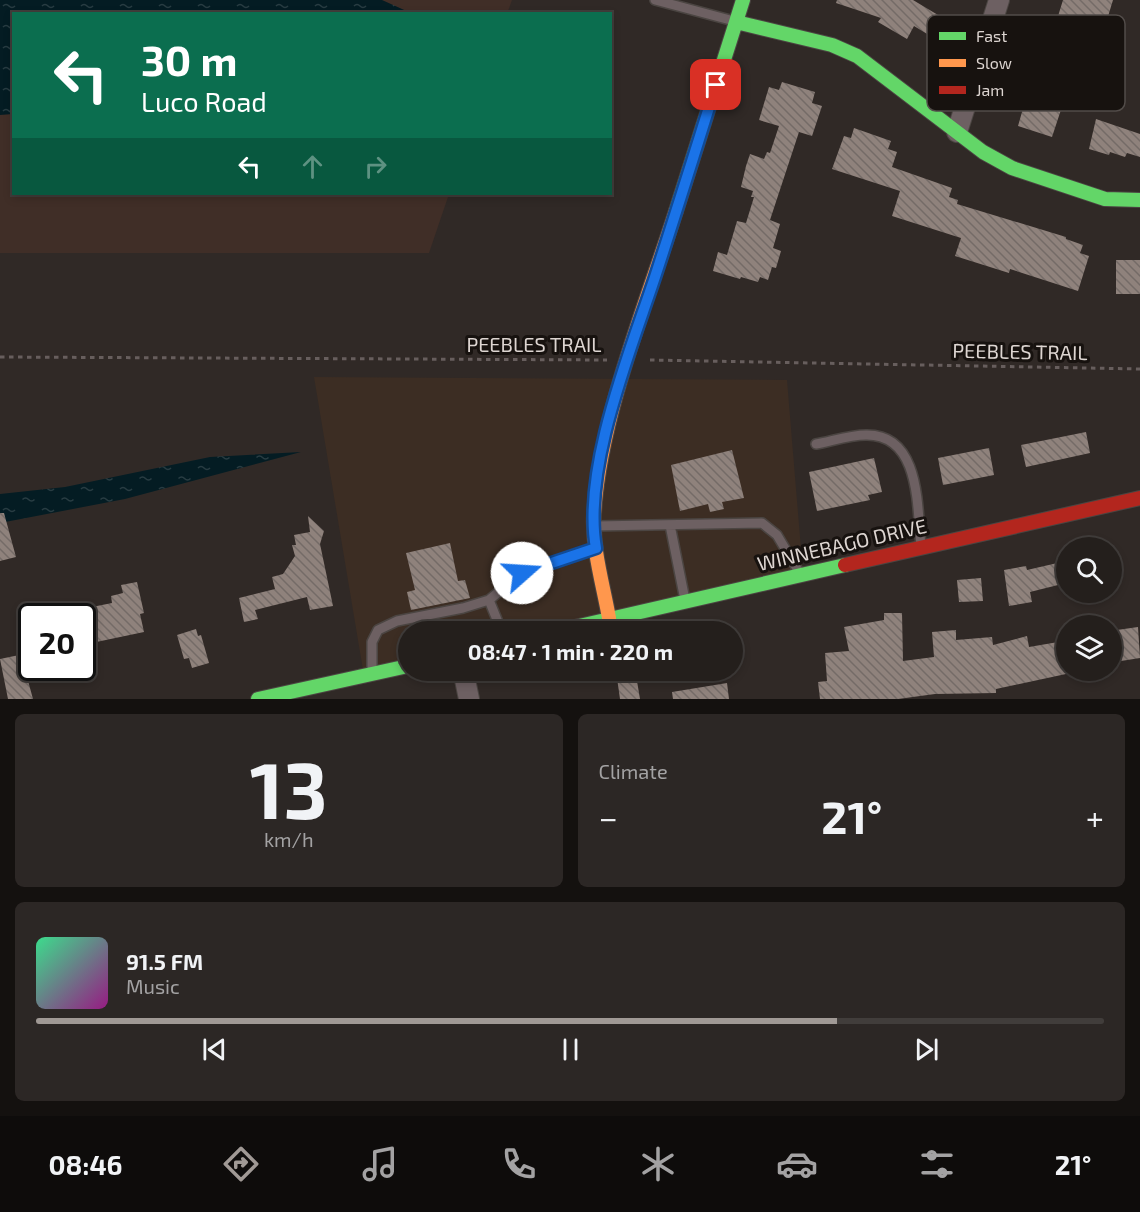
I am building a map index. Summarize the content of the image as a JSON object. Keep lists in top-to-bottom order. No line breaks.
{"streets":{"street":["WINNEBAGO DRIVE"],"path":["PEEBLES TRAIL"]},"legend":["Fast","Slow","Jam"],"page":{"turn":["30 m","Luco Road"],"limit":"20","trip":"08:47 · 1 min · 220 m","tile":[["13","km/h"],"Climate"],"heat":["−","21°","+"],"song":["91.5 FM","Music"],"tabs":["08:46","21°"]}}
